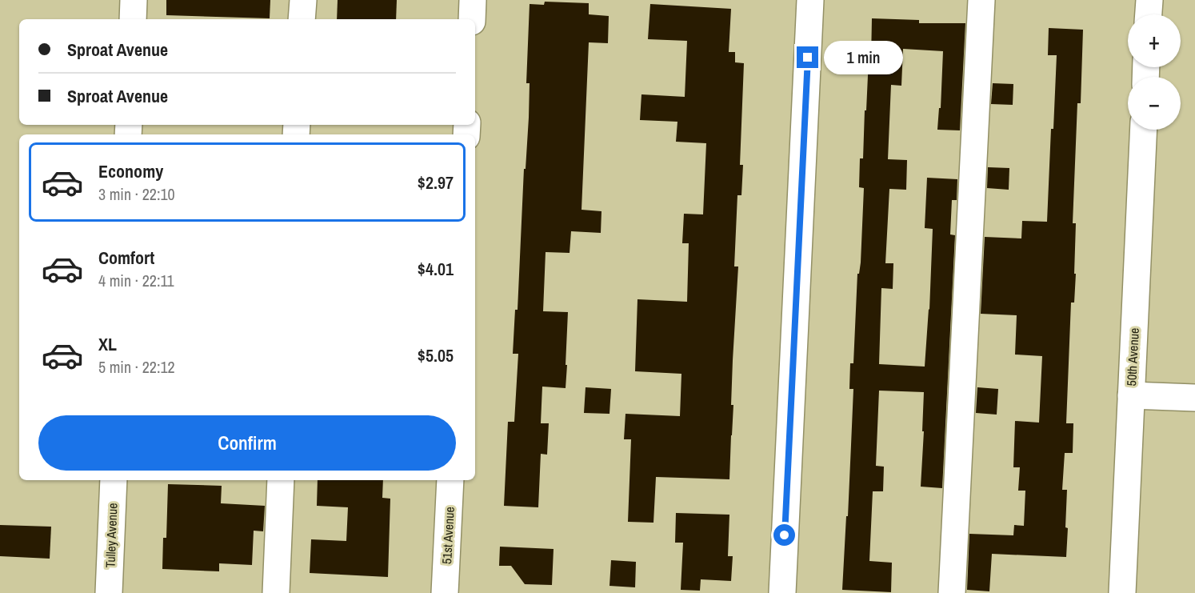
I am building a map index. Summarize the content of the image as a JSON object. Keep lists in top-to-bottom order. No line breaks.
{"streets":{"street":["50th Avenue","Tulley Avenue","51st Avenue"]},"page":{"map_buttons":["+","−"],"banner":["Sproat Avenue","Sproat Avenue"],"bubble":"1 min","list":[{"name":"Economy","note":"3 min · 22:10","value":"$2.97"},{"name":"Comfort","note":"4 min · 22:11","value":"$4.01"},{"name":"XL","note":"5 min · 22:12","value":"$5.05"}],"buttons":"Confirm"}}
